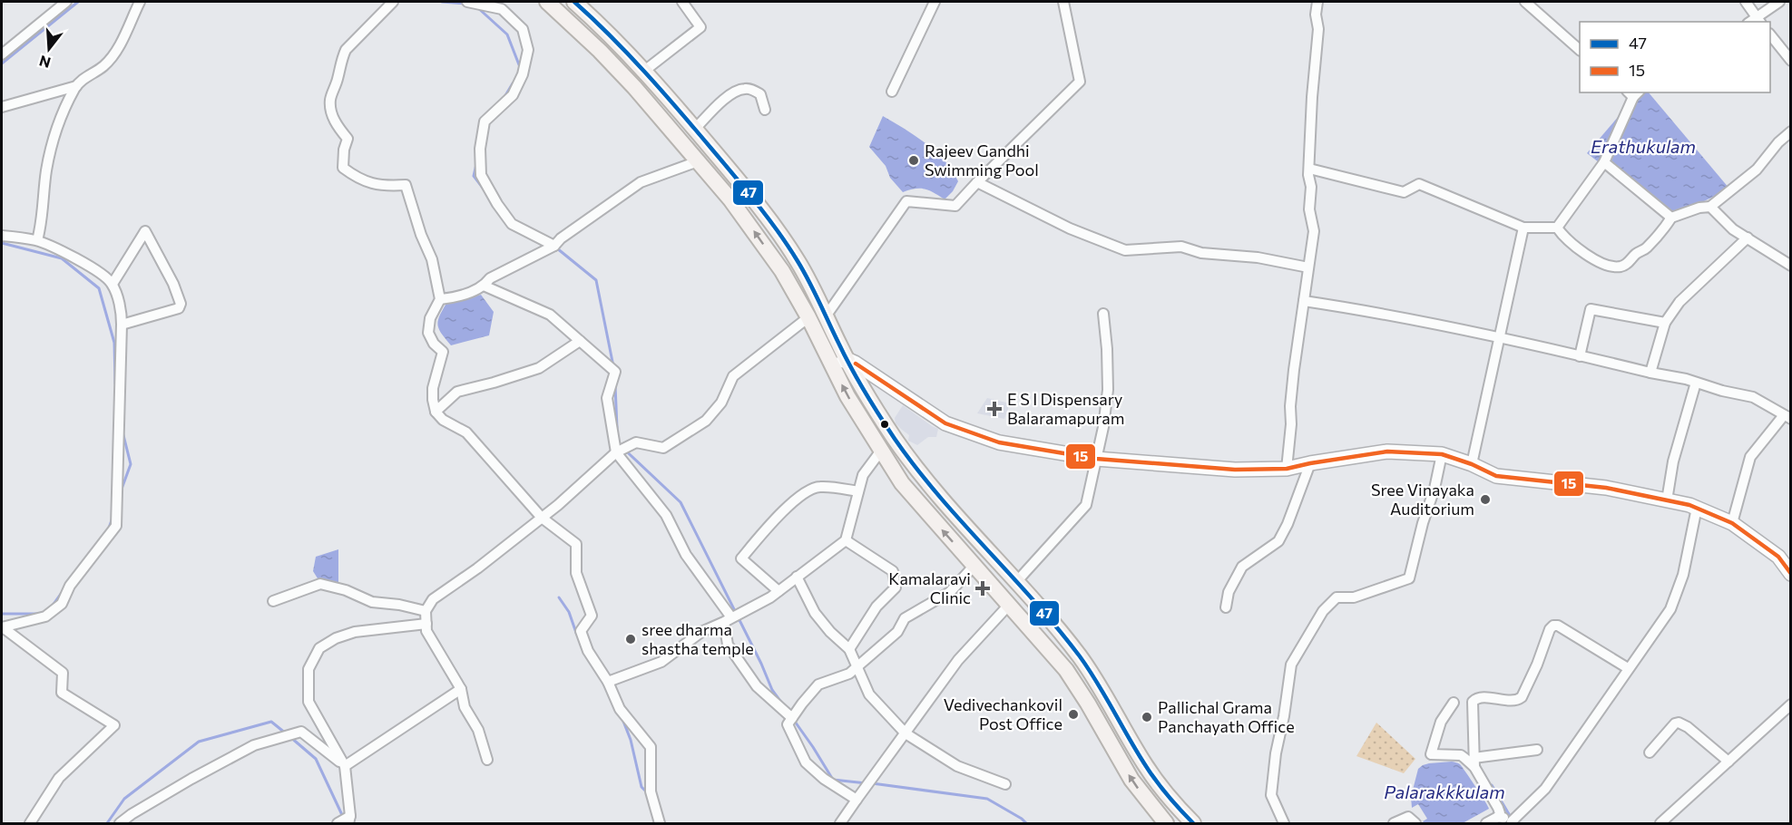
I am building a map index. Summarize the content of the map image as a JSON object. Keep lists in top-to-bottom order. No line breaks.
{"water":["Erathukulam","Palarakkkulam"],"places":{"other":["Rajeev Gandhi Swimming Pool","Sree Vinayaka Auditorium","sree dharma shastha temple","Vedivechankovil Post Office","Pallichal Grama Panchayath Office"],"health":["E S I Dispensary Balaramapuram","Kamalaravi Clinic"]},"lines":["transit line 47","transit line 15"],"legend":["47","15"],"north":"bottom"}
